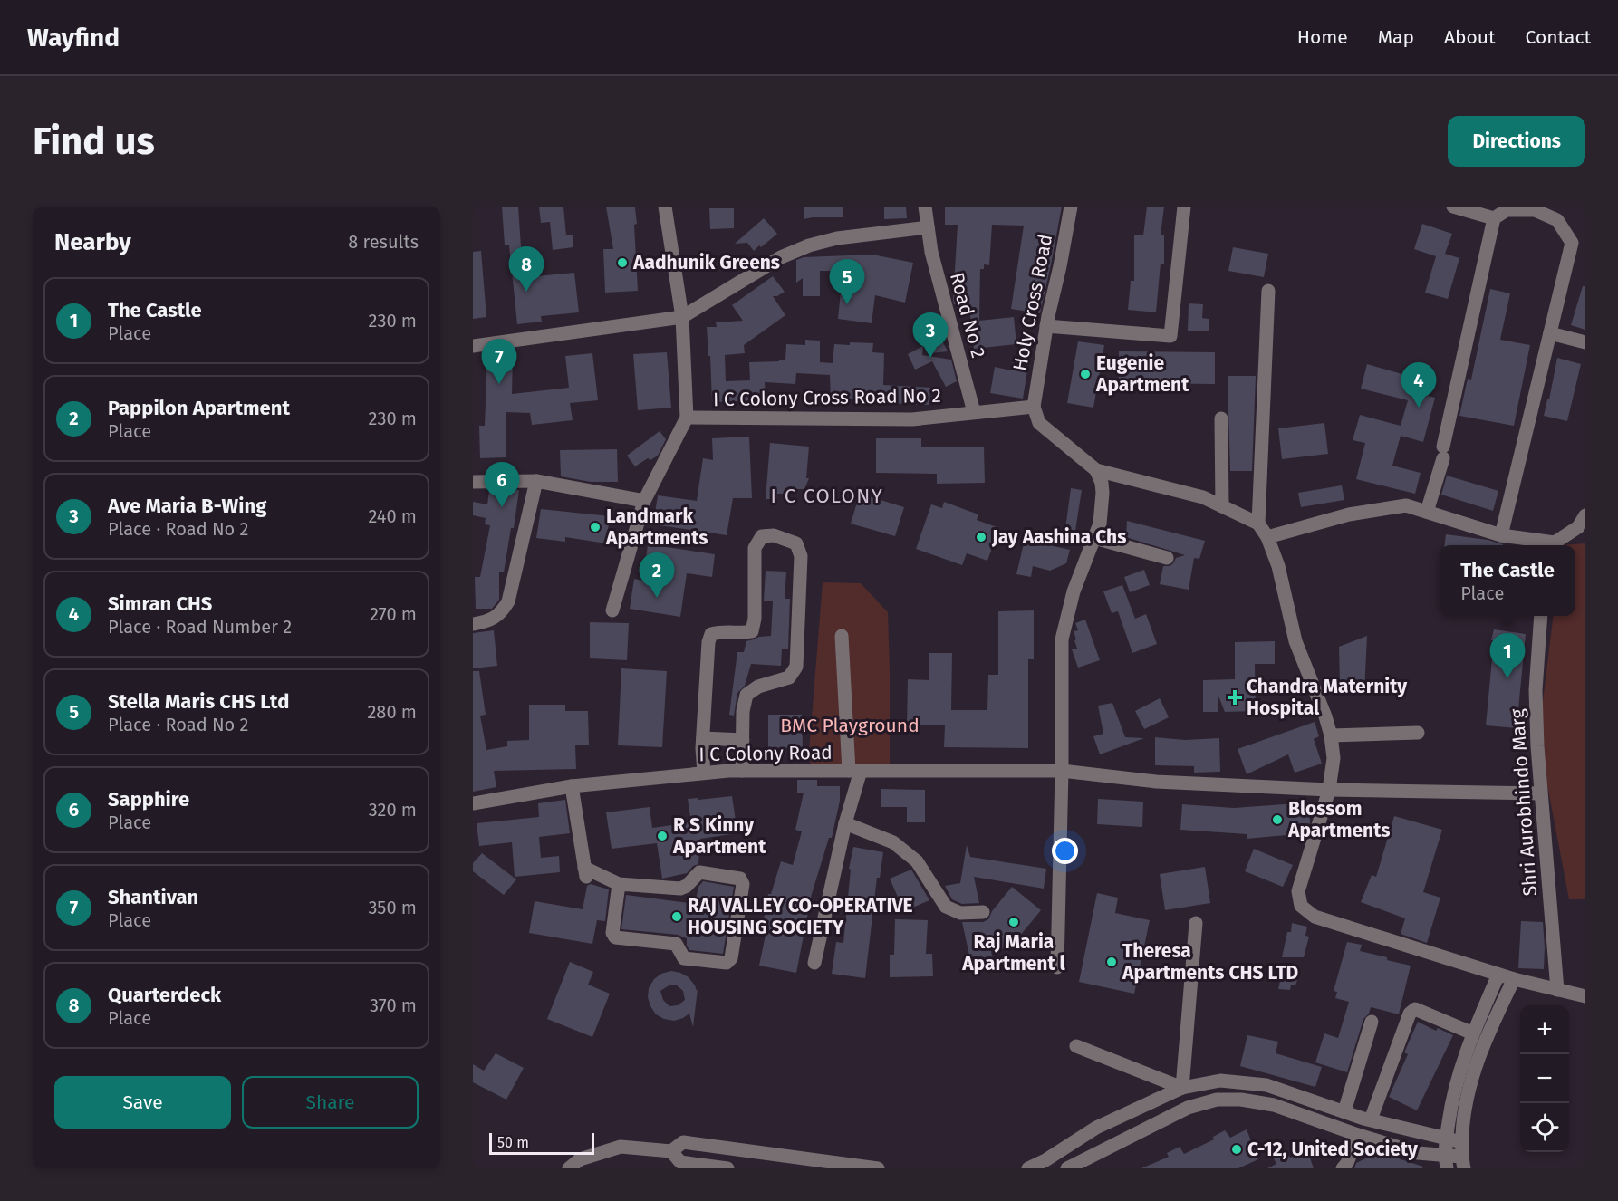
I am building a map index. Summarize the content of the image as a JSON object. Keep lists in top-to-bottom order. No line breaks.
{"streets":{"street":["Holy Cross Road","Road No 2","I C Colony Cross Road No 2","I C Colony Road","Shri Aurobhindo Marg"]},"crossings":[["Holy Cross Road","I C Colony Cross Road No 2"],["Road No 2","I C Colony Cross Road No 2"],["I C Colony Road","Shri Aurobhindo Marg"]],"districts":["I C COLONY"],"parks":["BMC Playground"],"places":{"other":["Aadhunik Greens","Eugenie Apartment","Landmark Apartments","Jay Aashina Chs","Blossom Apartments","R S Kinny Apartment","RAJ VALLEY CO-OPERATIVE HOUSING SOCIETY","Raj Maria Apartment l","Theresa Apartments CHS LTD","C-12, United Society"],"health":["Chandra Maternity Hospital"]},"scale_bar":"50 m","page":{"header":"Wayfind","nav":["Home","Map","About","Contact"],"buttons":["Directions",["Save","Share"]],"title":"Find us","heading":["Nearby","8 results"],"pins":["8","5","3","7","4","6","2","1"],"list":[{"mark":"1","name":"The Castle","note":"Place","value":"230 m"},{"mark":"2","name":"Pappilon Apartment","note":"Place","value":"230 m"},{"mark":"3","name":"Ave Maria B-Wing","note":"Place · Road No 2","value":"240 m"},{"mark":"4","name":"Simran CHS","note":"Place · Road Number 2","value":"270 m"},{"mark":"5","name":"Stella Maris CHS Ltd","note":"Place · Road No 2","value":"280 m"},{"mark":"6","name":"Sapphire","note":"Place","value":"320 m"},{"mark":"7","name":"Shantivan","note":"Place","value":"350 m"},{"mark":"8","name":"Quarterdeck","note":"Place","value":"370 m"}],"popup":["The Castle","Place"],"map_buttons":["+","−"],"scale":"50 m"}}
